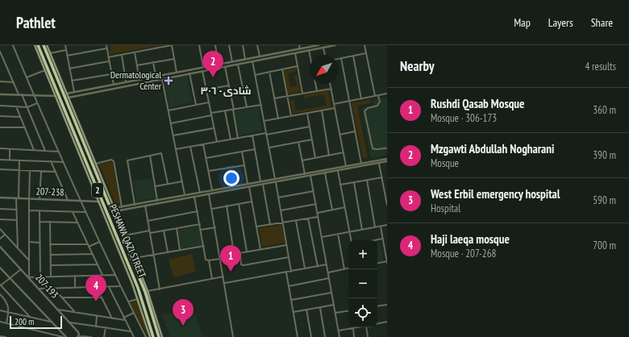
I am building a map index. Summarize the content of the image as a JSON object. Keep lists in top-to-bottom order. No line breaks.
{"streets":{"highway":["2","PESHAWA QAZI STREET"],"street":["207-238","207-193"]},"districts":["شادی - ٣٠٦"],"places":{"health":["Dermatological Center"]},"scale_bar":"200 m","north":"bottom left","page":{"header":"Pathlet","nav":["Map","Layers","Share"],"heading":["Nearby","4 results"],"pins":["2","1","4","3"],"list":[{"mark":"1","name":"Rushdi Qasab Mosque","note":"Mosque · 306-173","value":"360 m"},{"mark":"2","name":"Mzgawti Abdullah Nogharani","note":"Mosque","value":"390 m"},{"mark":"3","name":"West Erbil emergency hospital","note":"Hospital","value":"590 m"},{"mark":"4","name":"Haji laeqa mosque","note":"Mosque · 207-268","value":"700 m"}],"map_buttons":["+","−"],"scale":"200 m"}}
